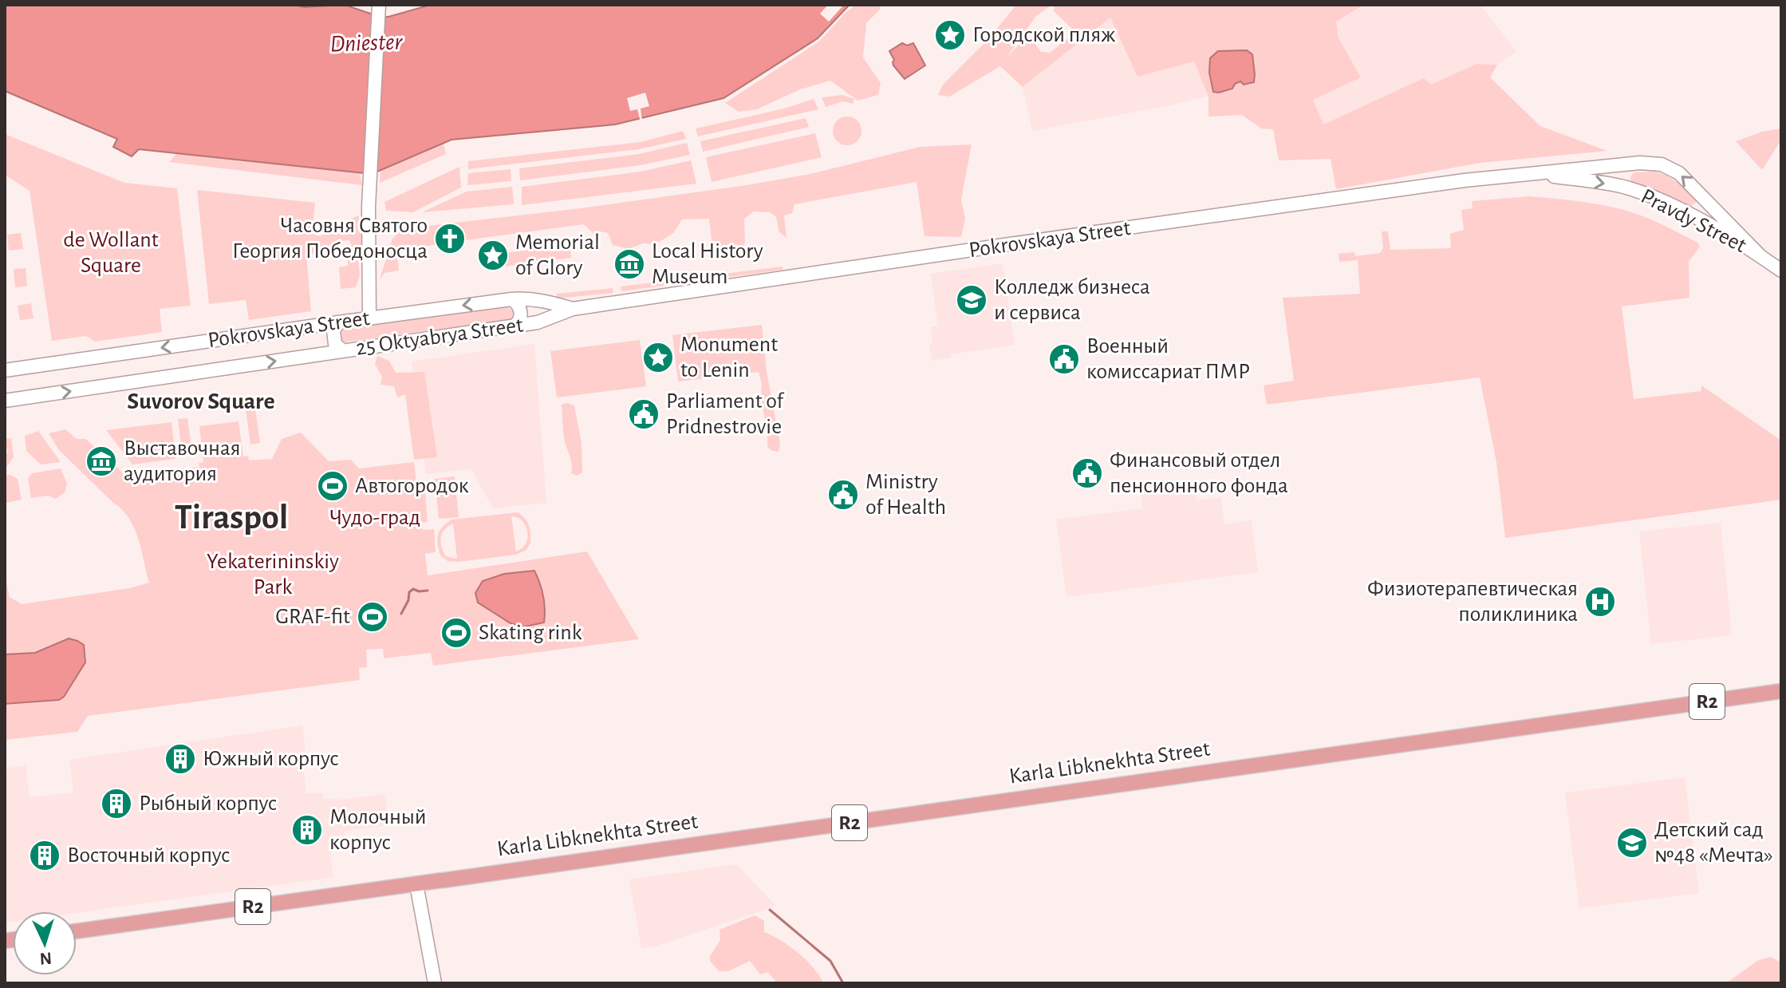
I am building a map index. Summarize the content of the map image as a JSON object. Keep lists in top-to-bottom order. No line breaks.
{"streets":{"main road":["Pravdy Street","Pokrovskaya Street","25 Oktyabrya Street","R2","Karla Libknekhta Street"]},"crossings":[["Pravdy Street","Pokrovskaya Street"],["Pokrovskaya Street","25 Oktyabrya Street"]],"districts":["Suvorov Square","Tiraspol"],"water":["Dniester"],"parks":["de Wollant Square","Чудо-град","Yekaterininskiy Park"],"places":{"place":["Городской пляж","Memorial of Glory","Monument to Lenin"],"church":["Часовня Святого Георгия Победоносца"],"museum":["Local History Museum","Выставочная аудитория"],"school or university":["Колледж бизнеса и сервиса","Детский сад №48 «Мечта»"],"public building":["Военный комиссариат ПМР","Parliament of Pridnestrovie","Финансовый отдел пенсионного фонда","Ministry of Health"],"sports":["Автогородок","GRAF-fit","Skating rink"],"hospital":["Физиотерапевтическая поликлиника"],"building":["Южный корпус","Рыбный корпус","Молочный корпус","Восточный корпус"]},"north":"bottom"}
